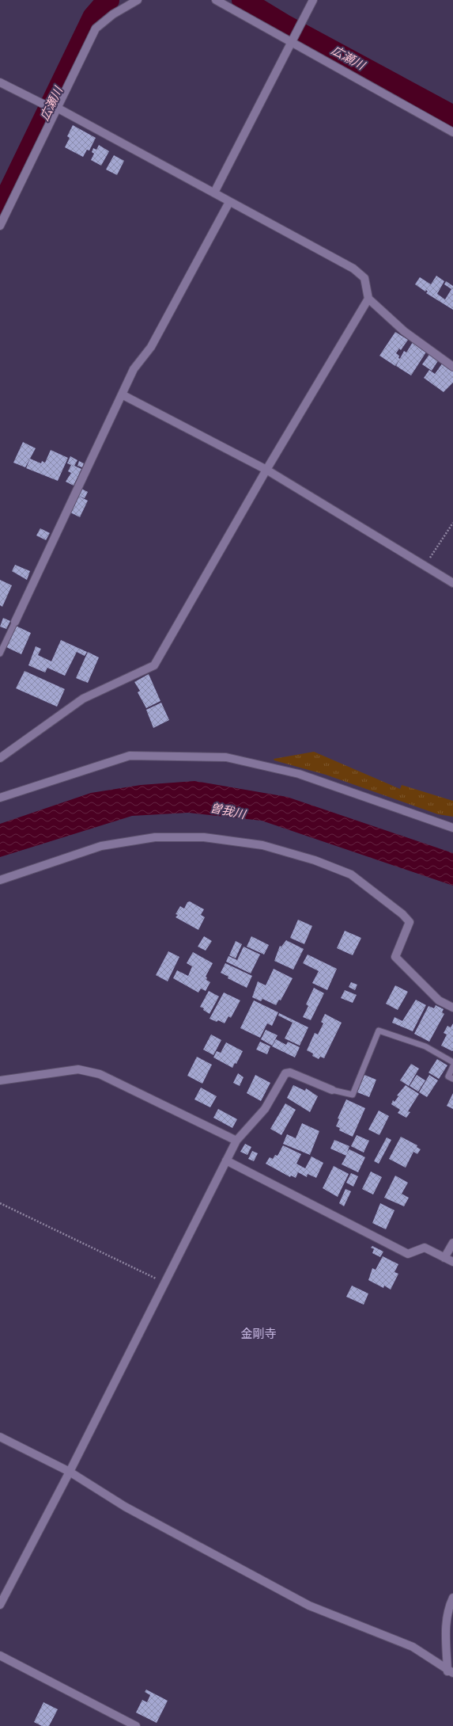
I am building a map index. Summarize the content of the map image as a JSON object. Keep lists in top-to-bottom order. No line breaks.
{"districts":["金剛寺"],"water":["広瀬川","曽我川"]}
